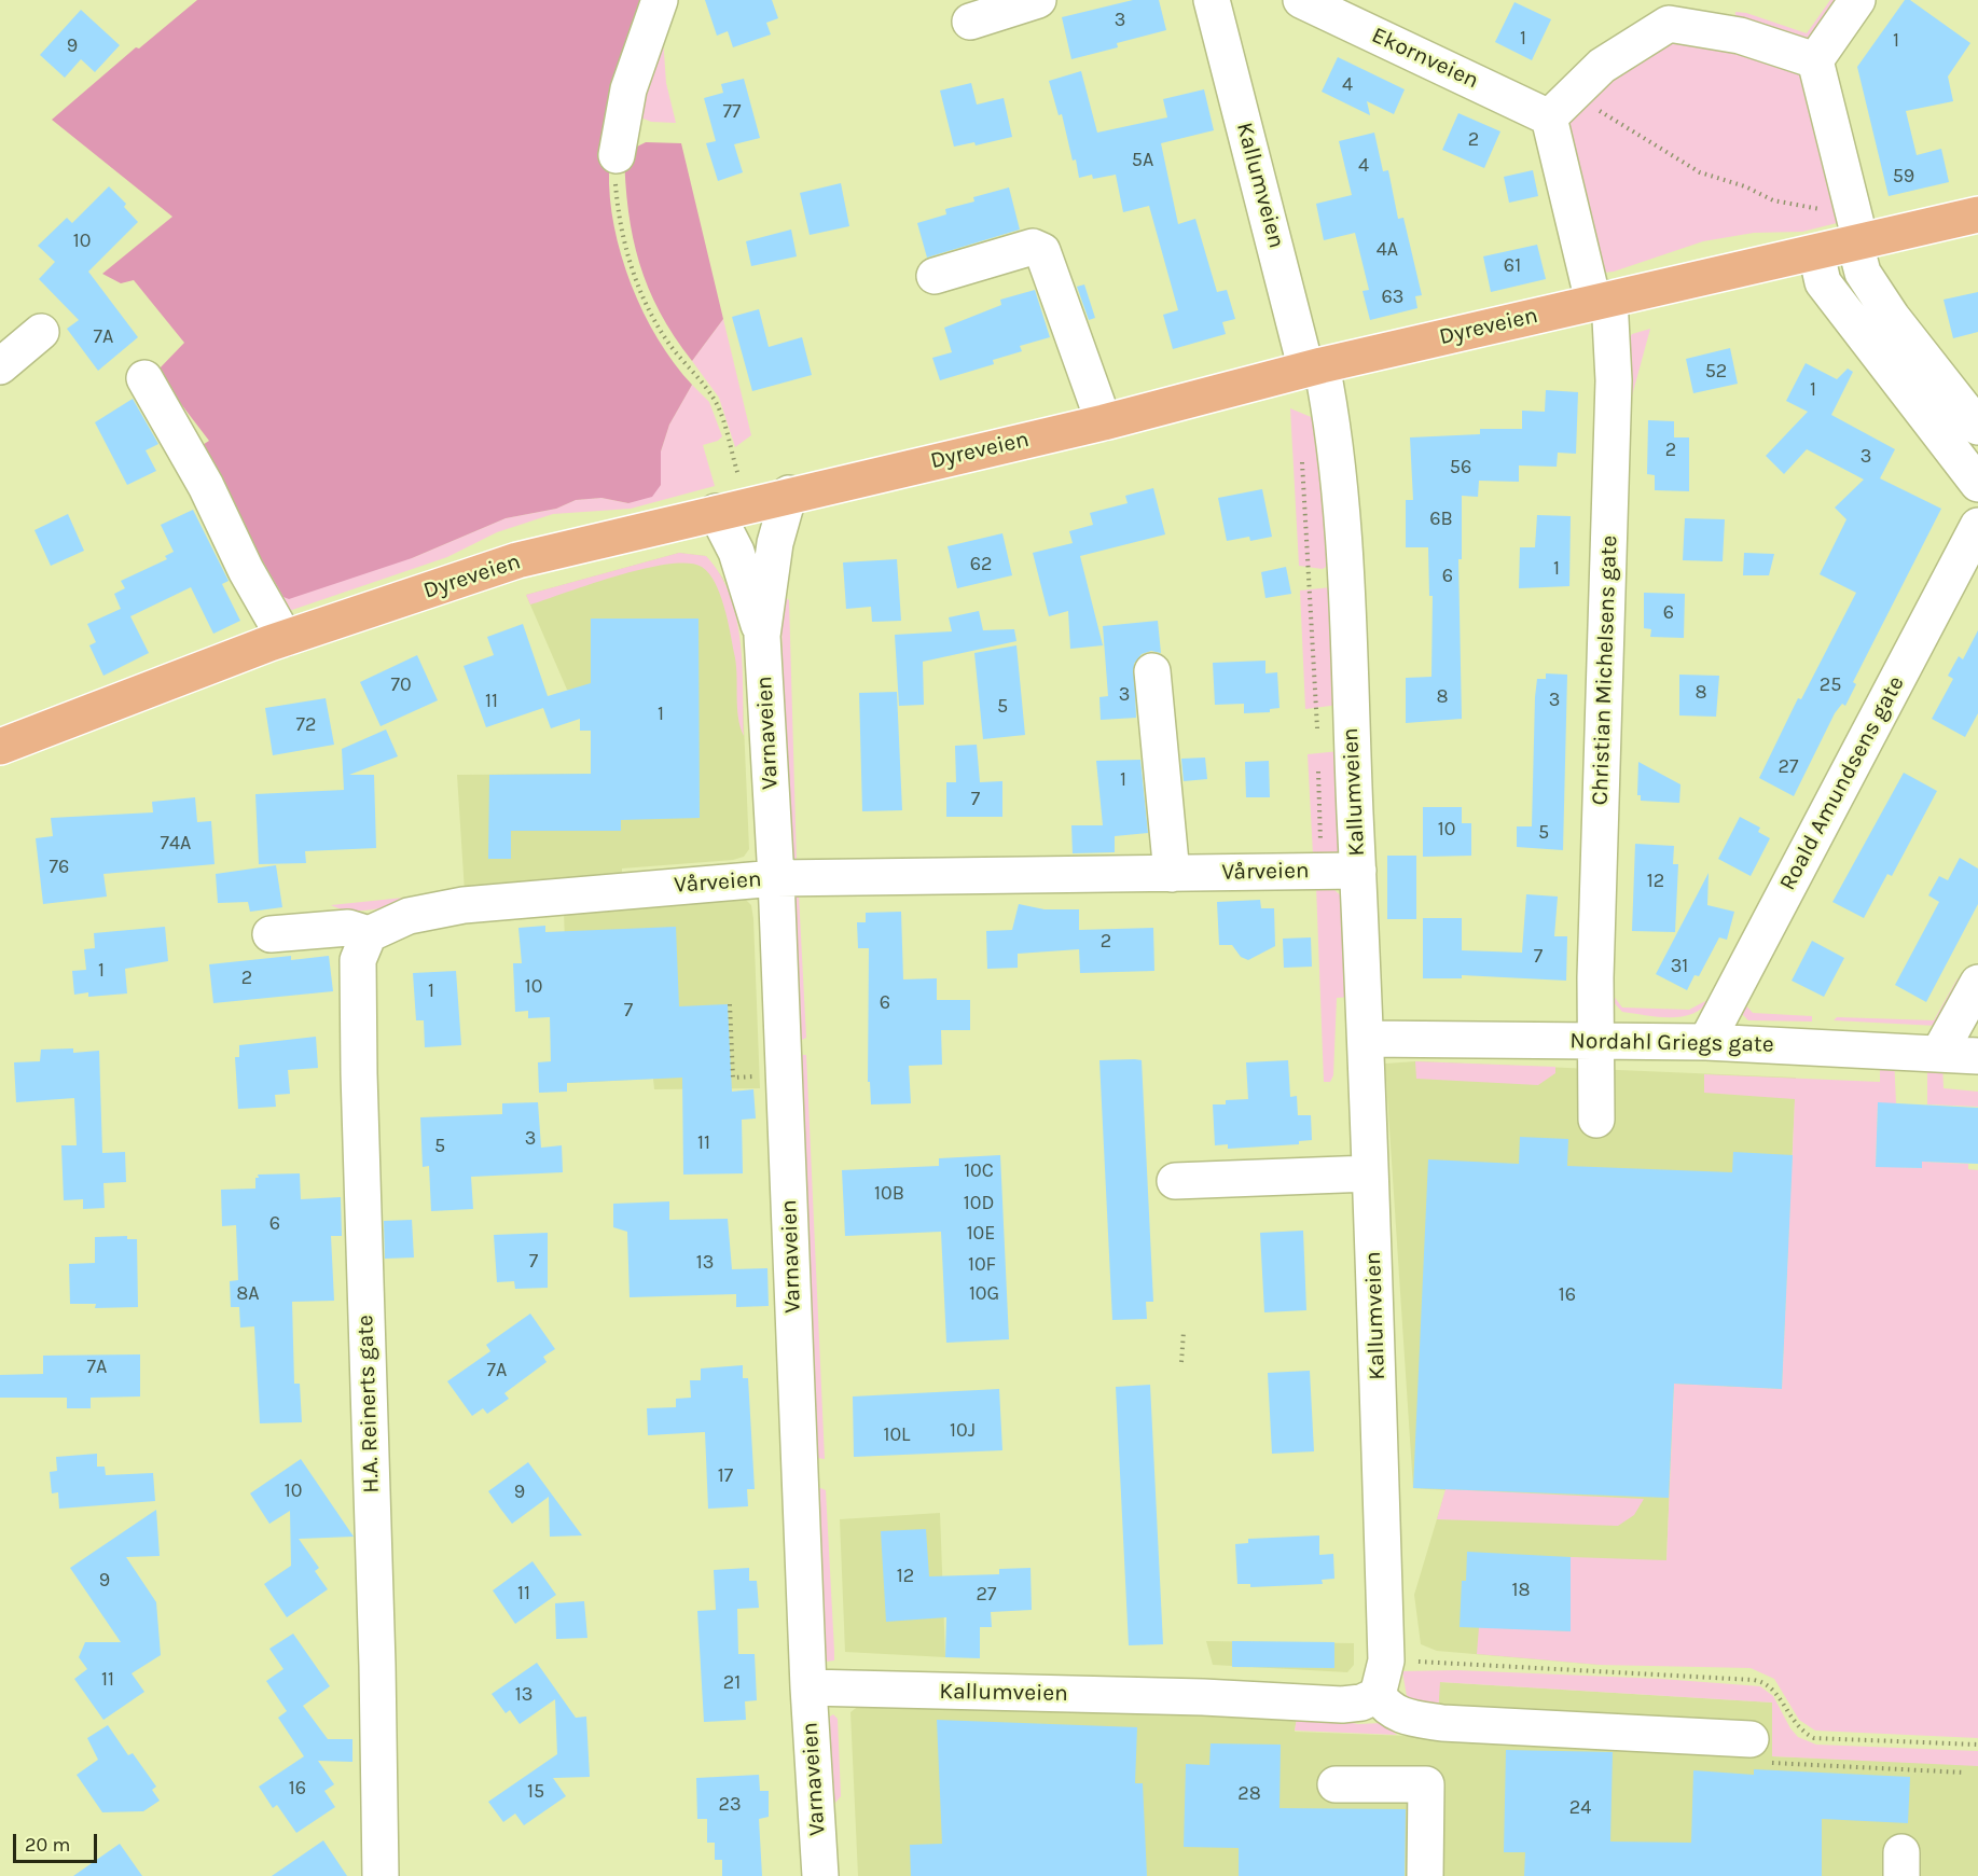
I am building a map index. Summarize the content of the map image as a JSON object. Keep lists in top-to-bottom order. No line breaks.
{"streets":{"main road":["Dyreveien"],"street":["Ekornveien","Kallumveien","Christian Michelsens gate","Varnaveien","Roald Amundsens gate","Vårveien","Nordahl Griegs gate","H.A. Reinerts gate"]},"crossings":[["Ekornveien","Christian Michelsens gate"],["Kallumveien","Dyreveien"],["Kallumveien","Varnaveien"],["Kallumveien","Vårveien"],["Kallumveien","Nordahl Griegs gate"],["Dyreveien","Christian Michelsens gate"],["Christian Michelsens gate","Nordahl Griegs gate"],["Varnaveien","Vårveien"],["Roald Amundsens gate","Nordahl Griegs gate"],["Vårveien","H.A. Reinerts gate"]],"house_numbers":["3","1","1","9","4","77","2","5A","4","59","10","4A","61","63","7A","52","1","2","3","56","6B","62","1","6","6","70","25","8","3","8","3","11","5","1","72","27","1","7","10","5","74A","76","12","2","7","31","1","2","10","1","6","7","3","11","5","10C","10B","10D","6","10E","7","13","10F","8A","10G","16","7A","7A","10J","10L","17","10","9","12","9","18","11","27","11","21","13","16","15","28","23","24"],"scale_bar":"20 m"}
